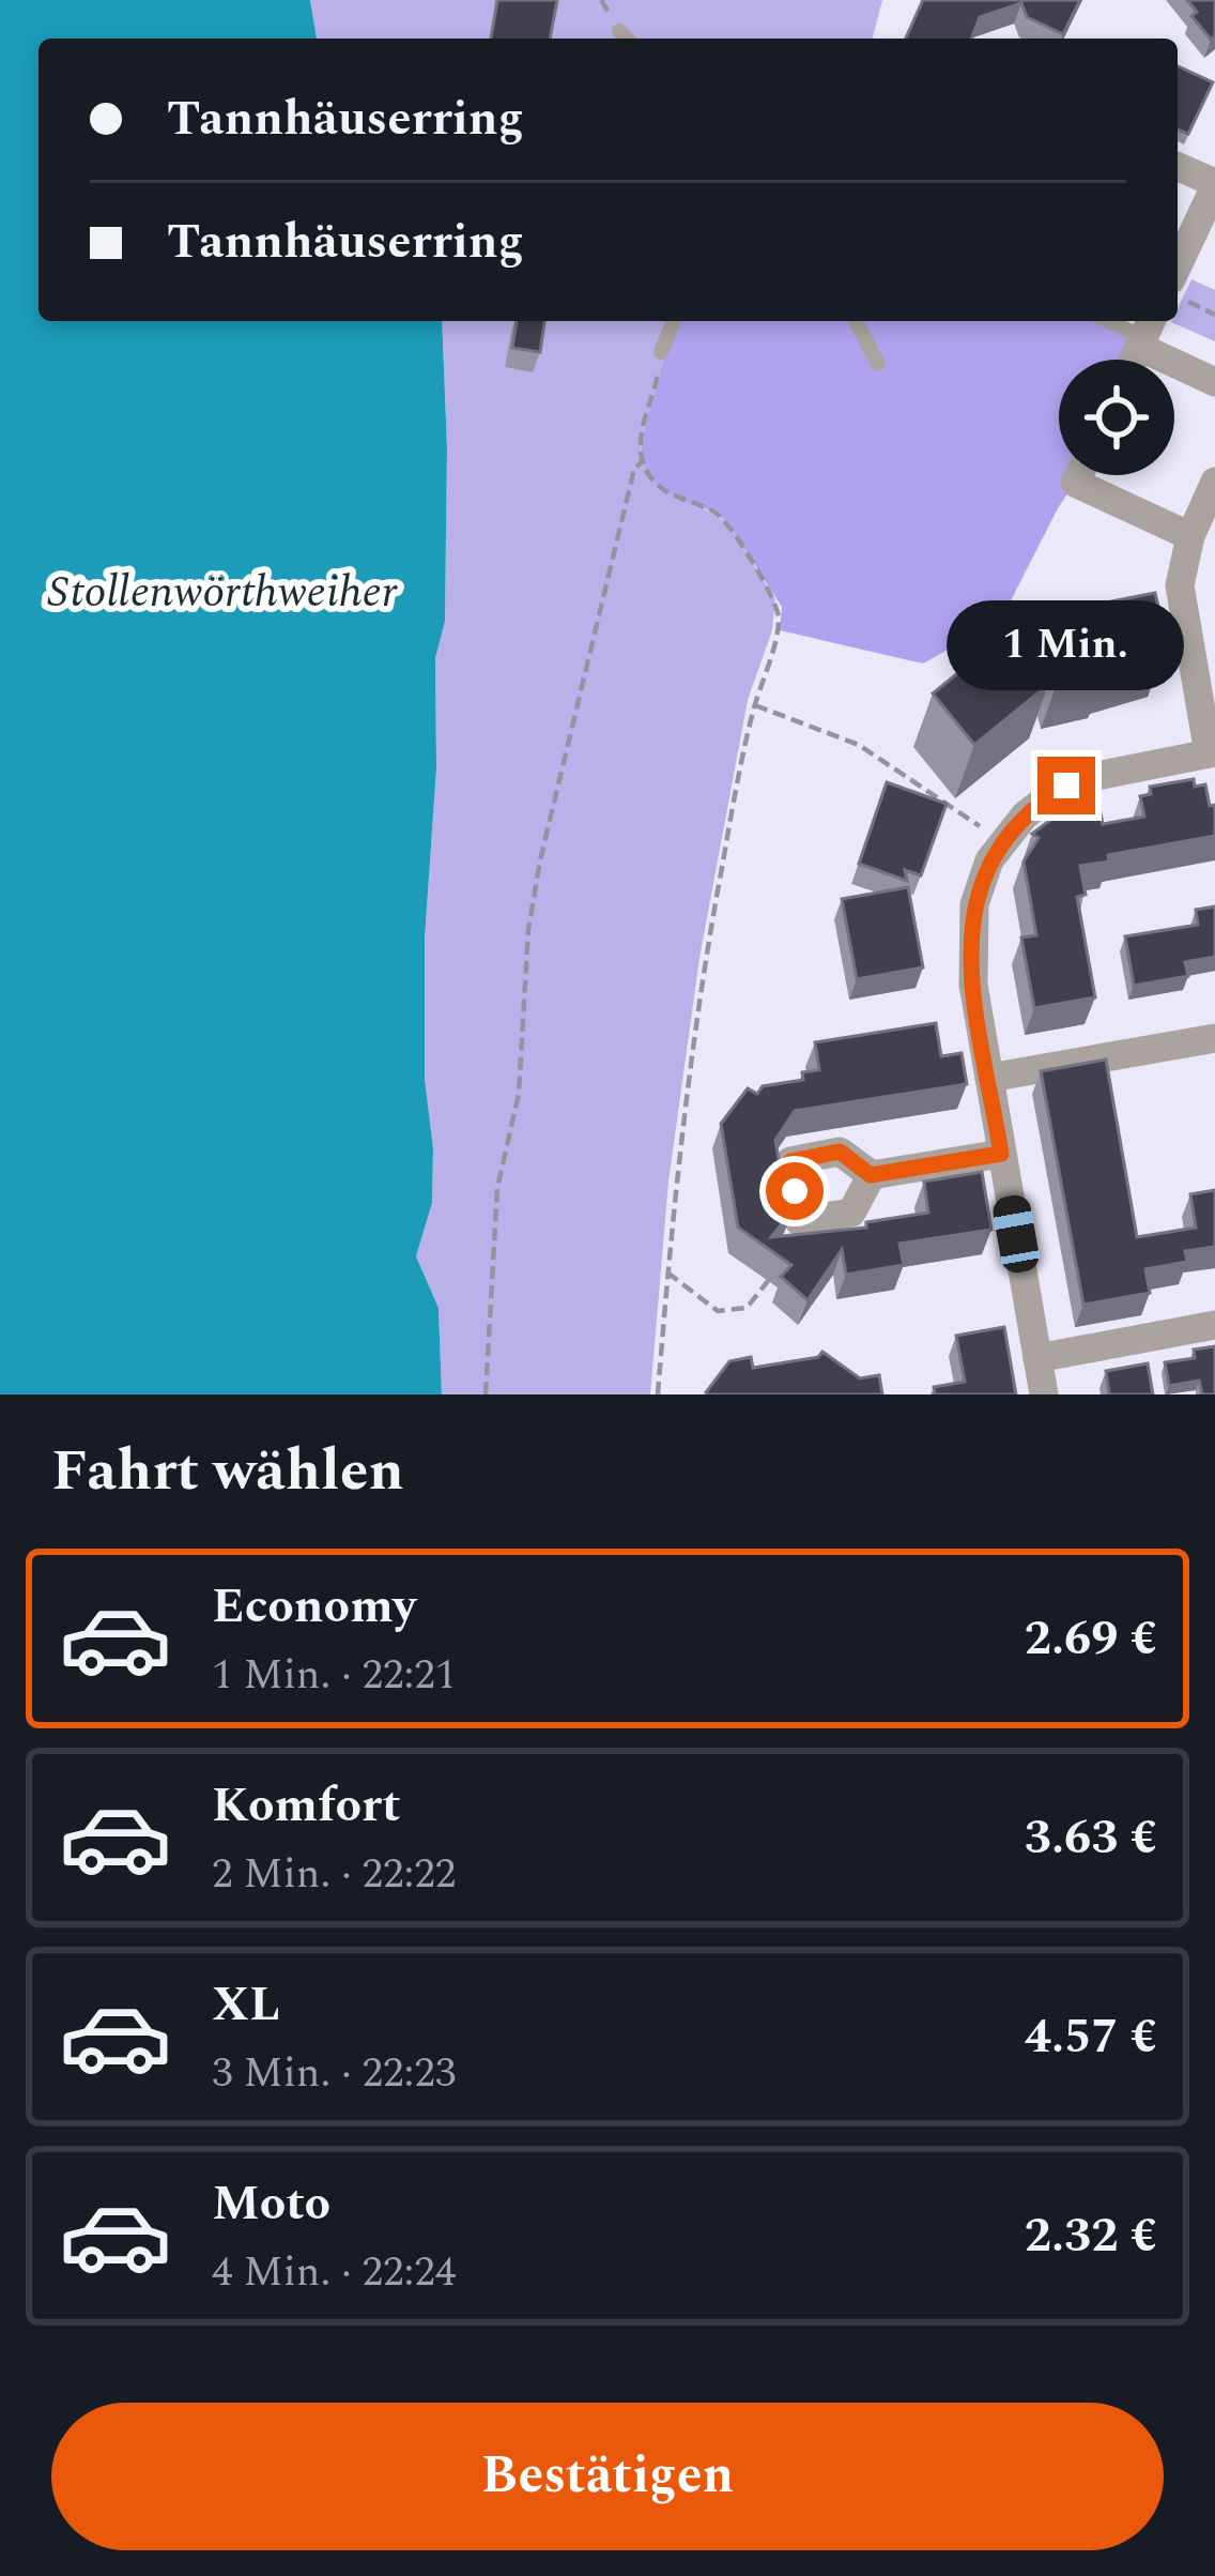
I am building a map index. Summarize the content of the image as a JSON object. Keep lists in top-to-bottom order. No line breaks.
{"water":["Stollenwörthweiher"],"page":{"banner":["Tannhäuserring","Tannhäuserring"],"bubble":"1 Min.","heading":"Fahrt wählen","list":[{"name":"Economy","note":"1 Min. · 22:21","value":"2.69 €"},{"name":"Komfort","note":"2 Min. · 22:22","value":"3.63 €"},{"name":"XL","note":"3 Min. · 22:23","value":"4.57 €"},{"name":"Moto","note":"4 Min. · 22:24","value":"2.32 €"}],"buttons":"Bestätigen"}}
